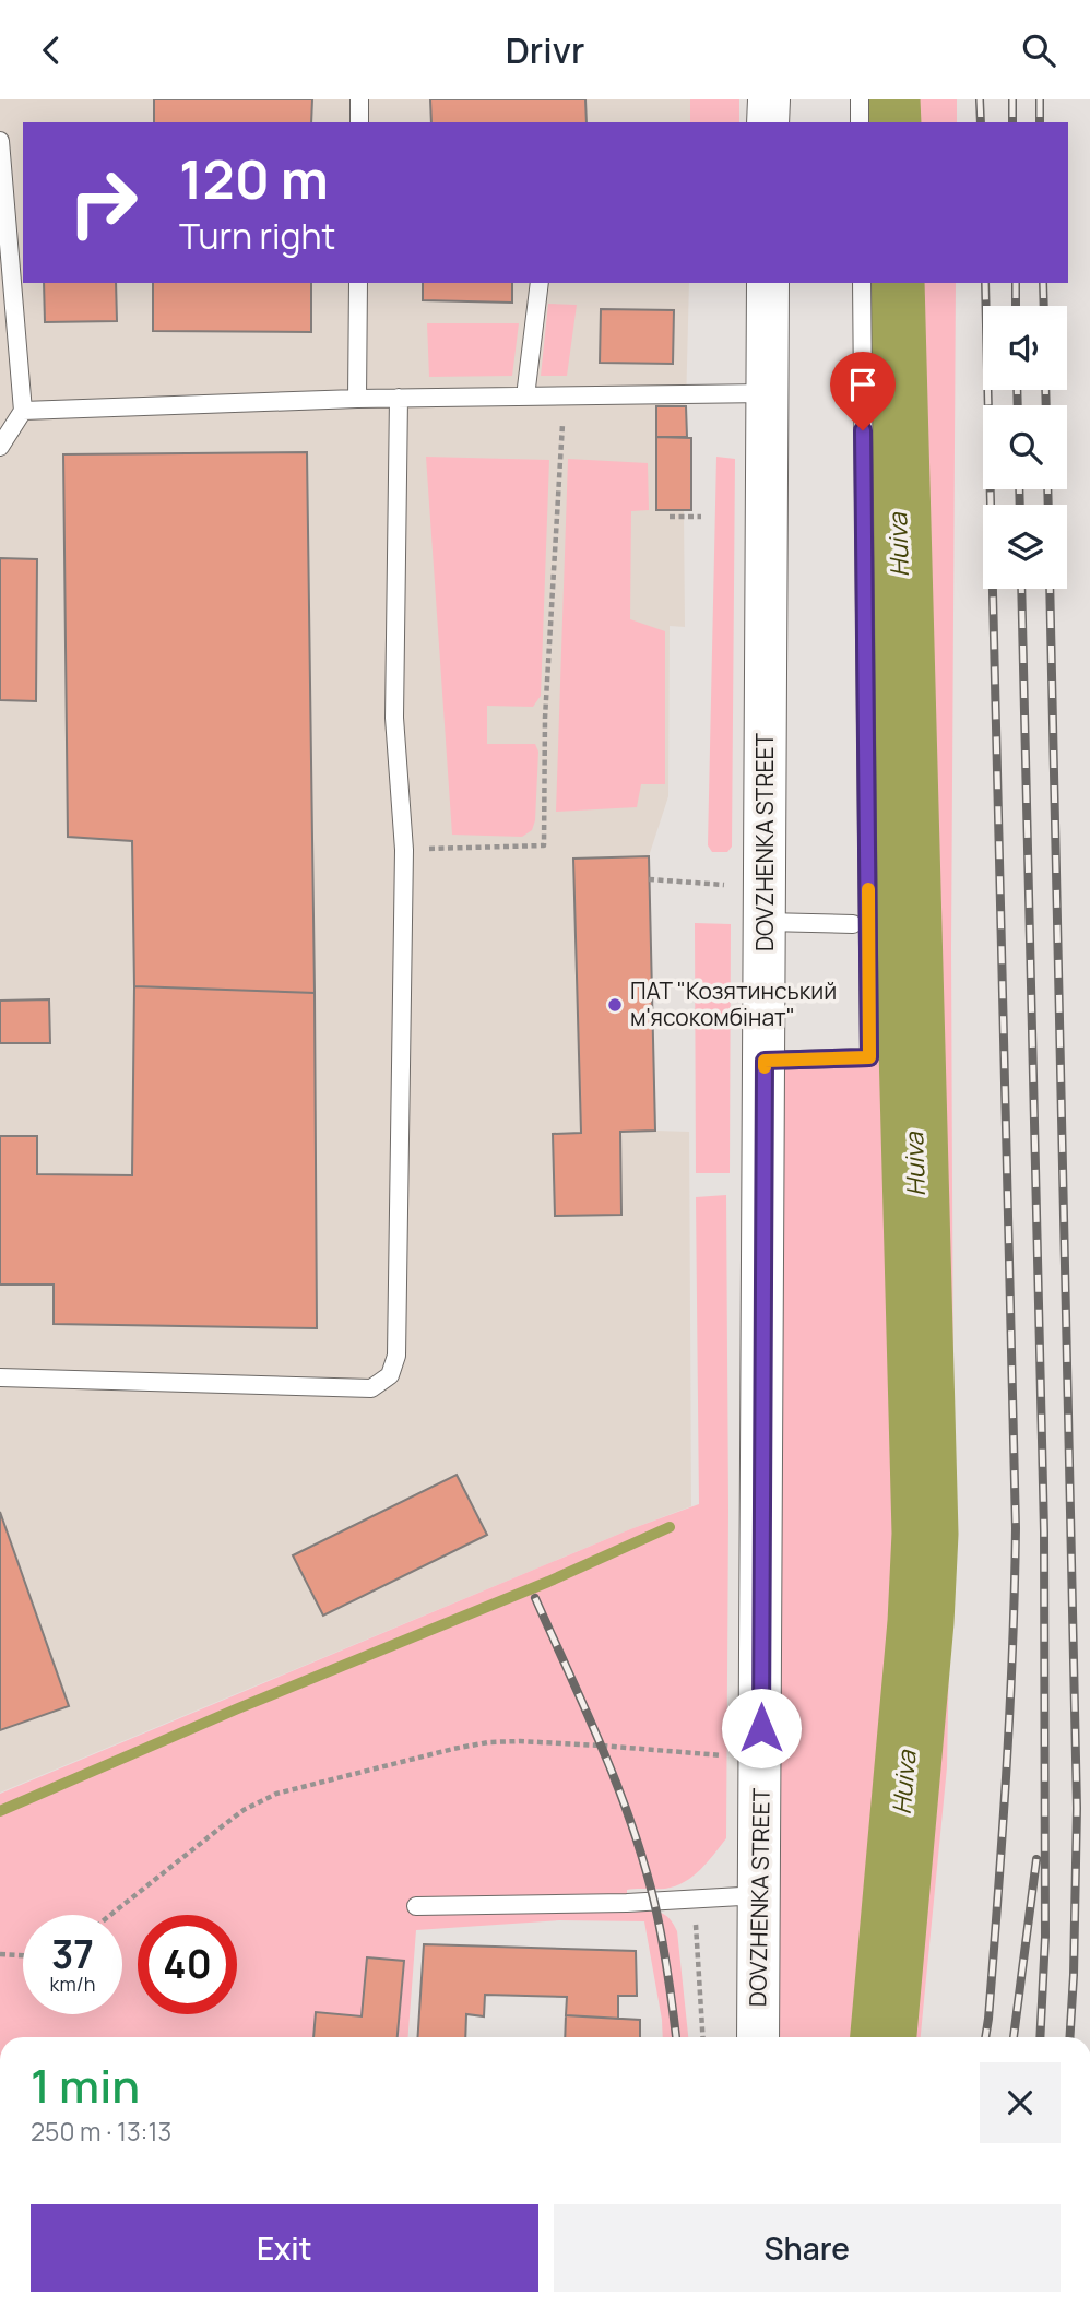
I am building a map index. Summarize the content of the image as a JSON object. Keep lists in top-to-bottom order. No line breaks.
{"streets":{"street":["DOVZHENKA STREET"]},"water":["Huiva"],"places":["ПАТ \"Козятинський м'ясокомбінат\""],"page":{"header":"Drivr","turn":["120 m","Turn right"],"speed":"37 km/h","limit":"40","heading":["1 min","250 m · 13:13"],"buttons":["Exit","Share"]}}
